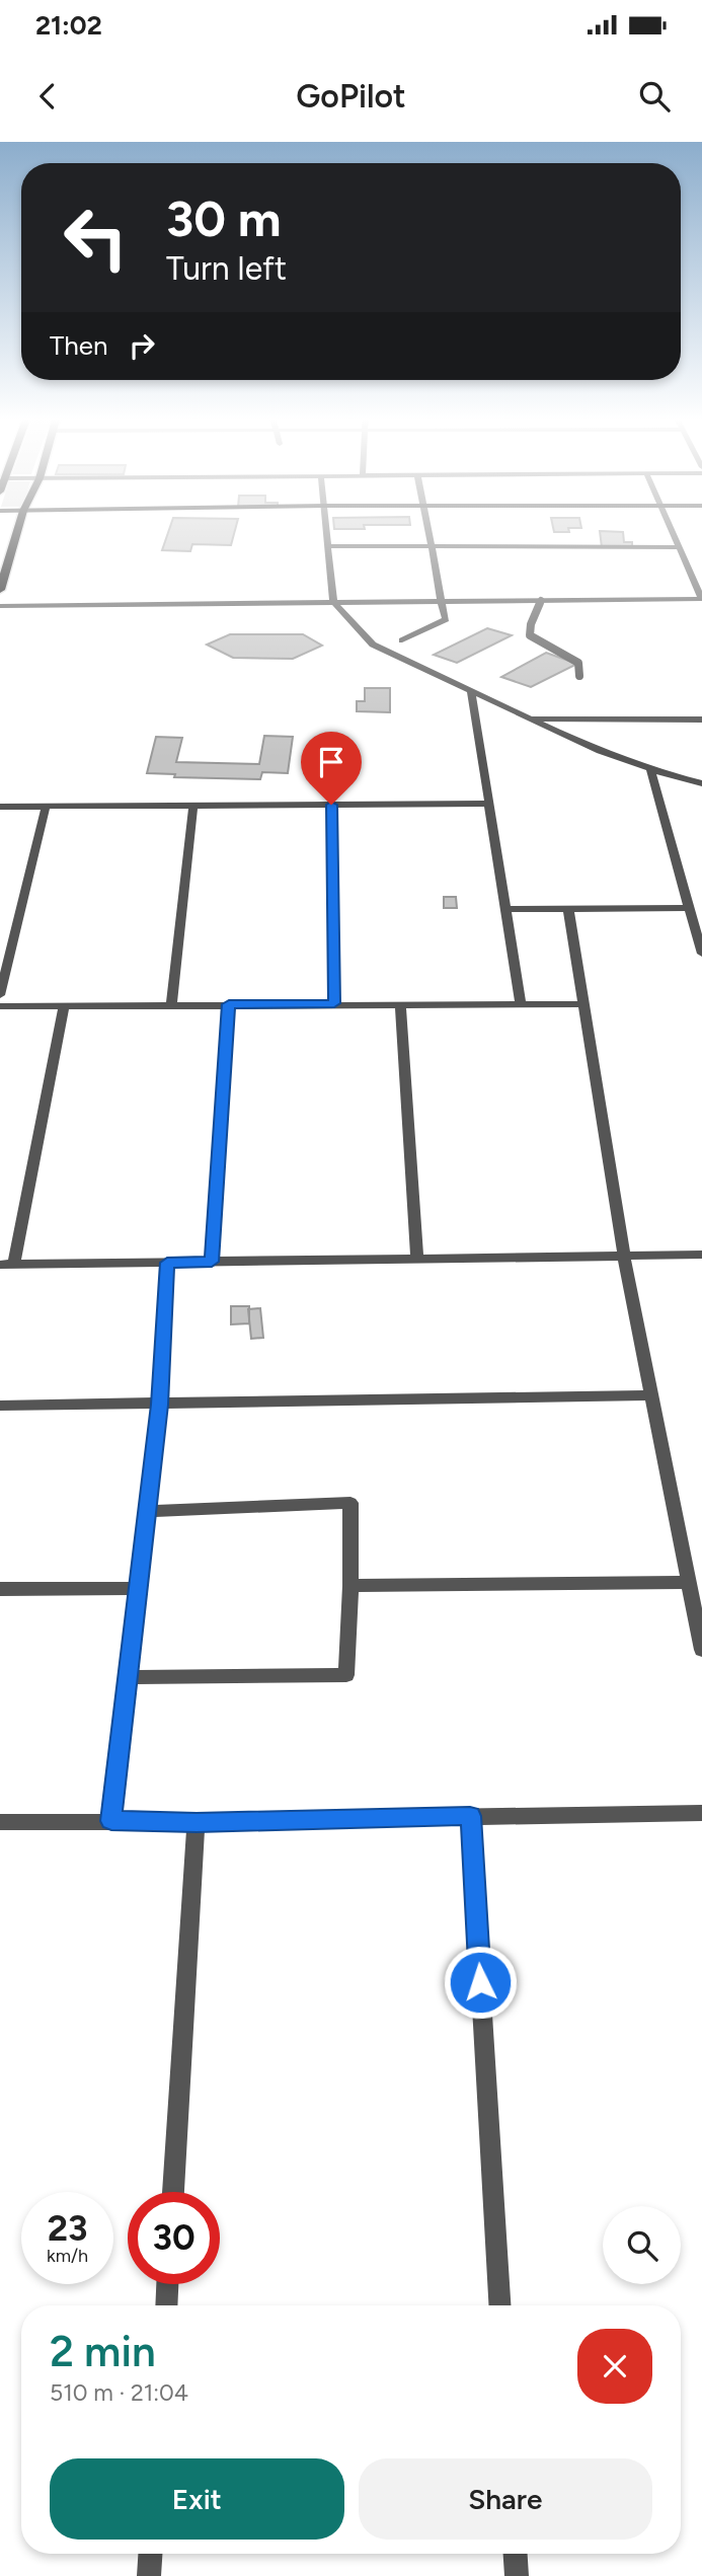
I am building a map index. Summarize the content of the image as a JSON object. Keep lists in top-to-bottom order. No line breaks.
{"page":{"status":"21:02","header":"GoPilot","turn":["30 m","Turn left"],"then":"Then","speed":"23 km/h","limit":"30","heading":["2 min","510 m · 21:04"],"buttons":["Exit","Share"]}}
